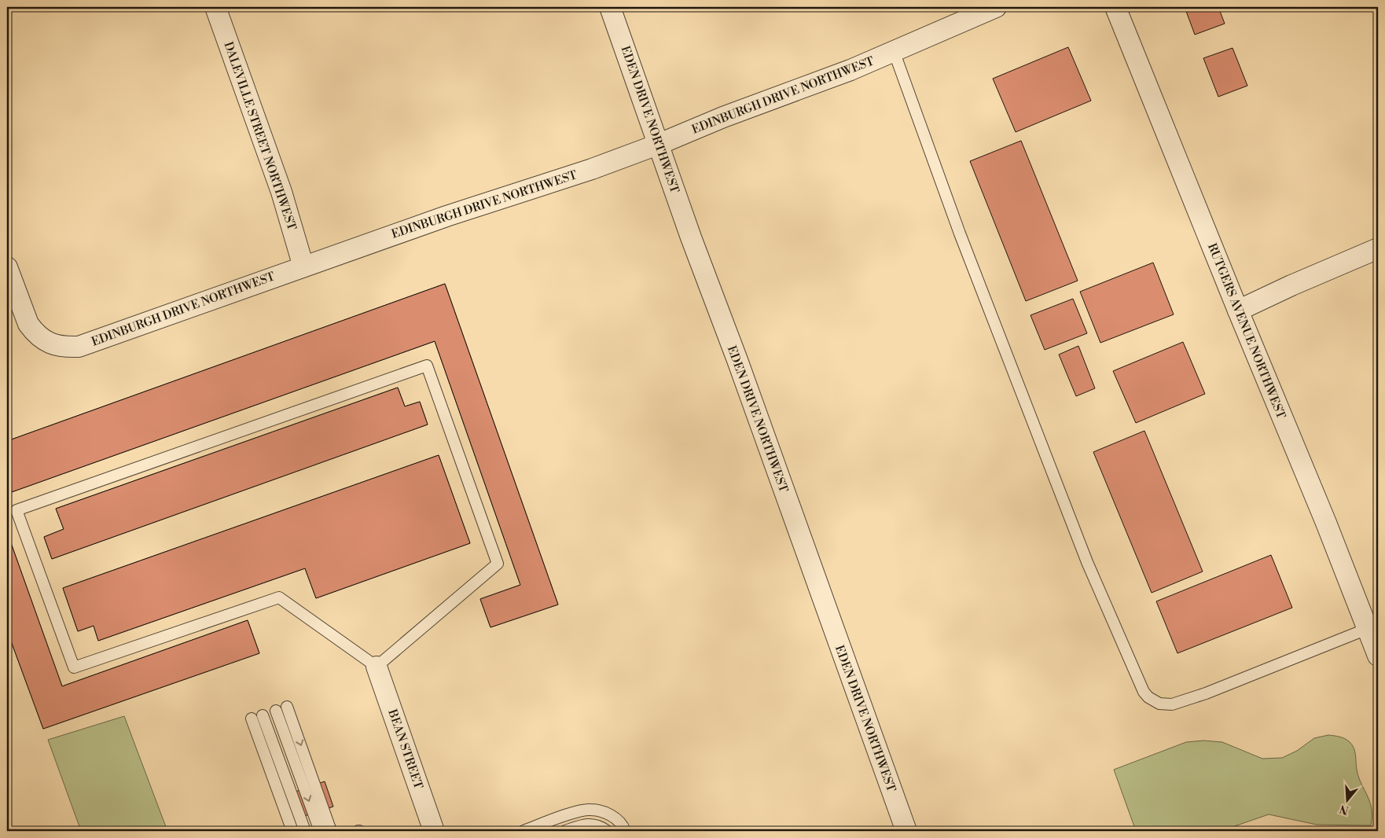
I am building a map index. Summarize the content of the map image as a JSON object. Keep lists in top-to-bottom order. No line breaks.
{"streets":{"street":["EDINBURGH DRIVE NORTHWEST","EDEN DRIVE NORTHWEST","DALEVILLE STREET NORTHWEST","RUTGERS AVENUE NORTHWEST","BEAN STREET"]},"crossings":[["EDINBURGH DRIVE NORTHWEST","EDEN DRIVE NORTHWEST"],["EDINBURGH DRIVE NORTHWEST","DALEVILLE STREET NORTHWEST"]],"north":"bottom"}
